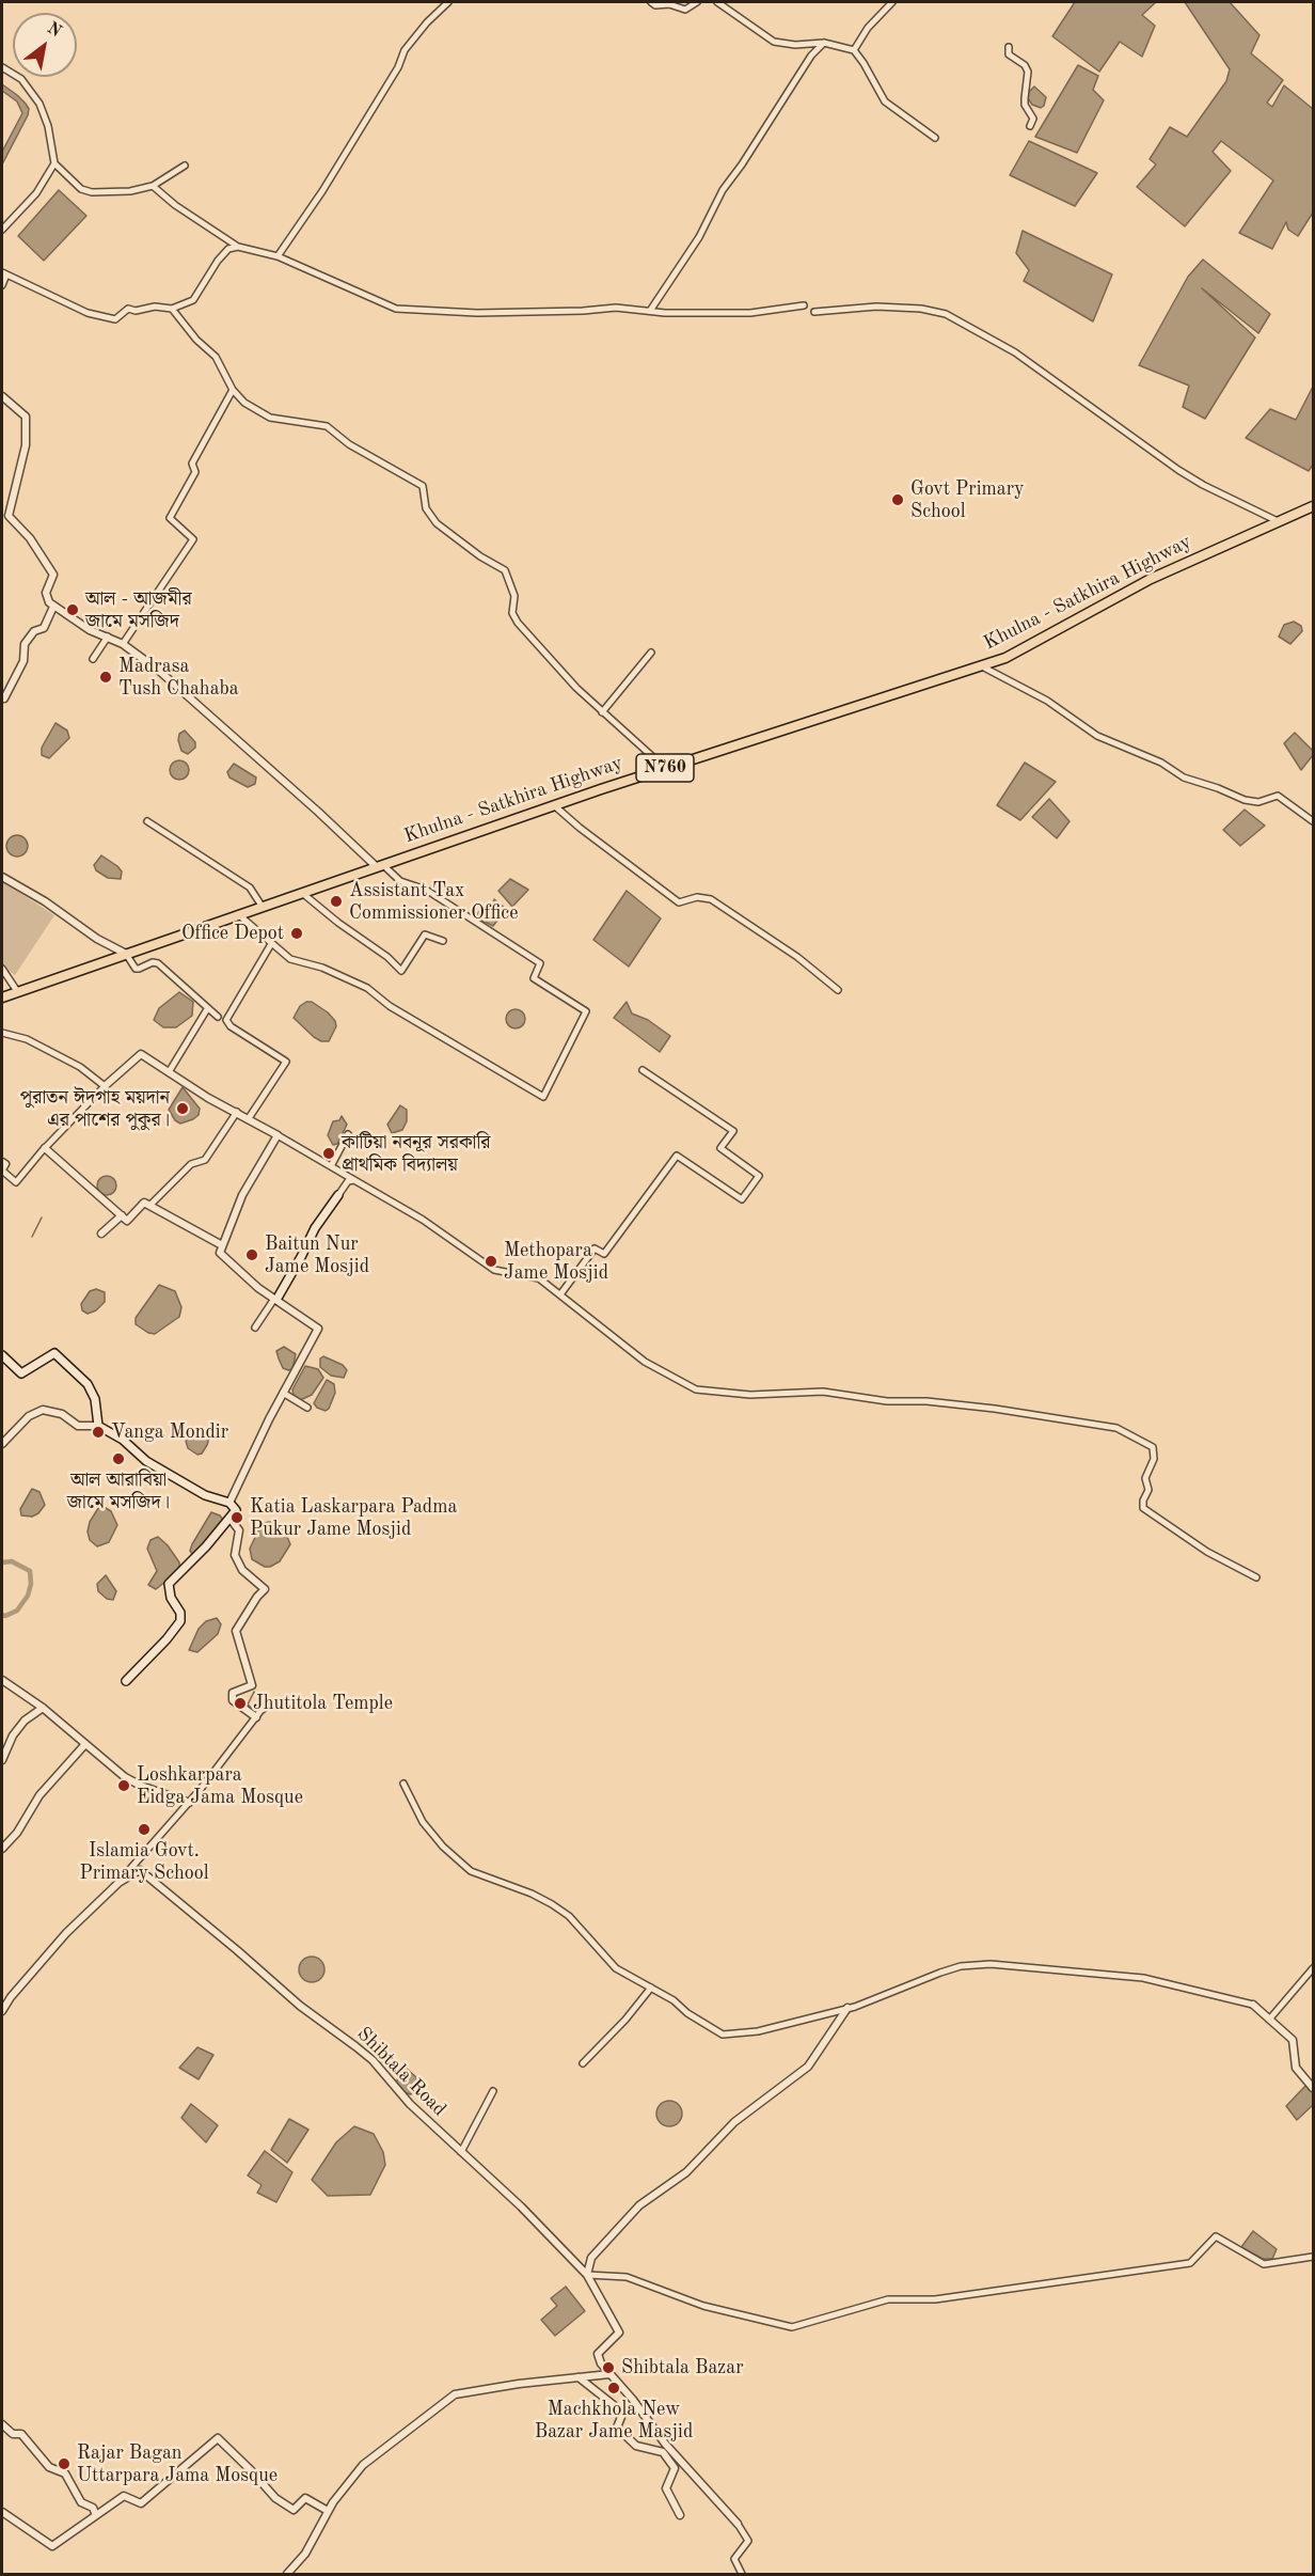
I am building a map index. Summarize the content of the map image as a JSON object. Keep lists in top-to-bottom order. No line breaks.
{"streets":{"highway":["Khulna - Satkhira Highway","N760"],"street":["Shibtala Road"]},"places":["Govt Primary School","আল - আজমীর জামে মসজিদ","Madrasa Tush Chahaba","Assistant Tax Commissioner Office","Office Depot","পুরাতন ঈদগাহ ময়দান এর পাশের পুকুর।","কাটিয়া নবনূর সরকারি প্রাথমিক বিদ্যালয়","Baitun Nur Jame Mosjid","Methopara Jame Mosjid","Vanga Mondir","আল আরাবিয়া জামে মসজিদ।","Katia Laskarpara Padma Pukur Jame Mosjid","Jhutitola Temple","Loshkarpara Eidga Jama Mosque","Islamia Govt. Primary School","Shibtala Bazar","Machkhola New Bazar Jame Masjid","Rajar Bagan Uttarpara Jama Mosque"],"north":"top right"}
